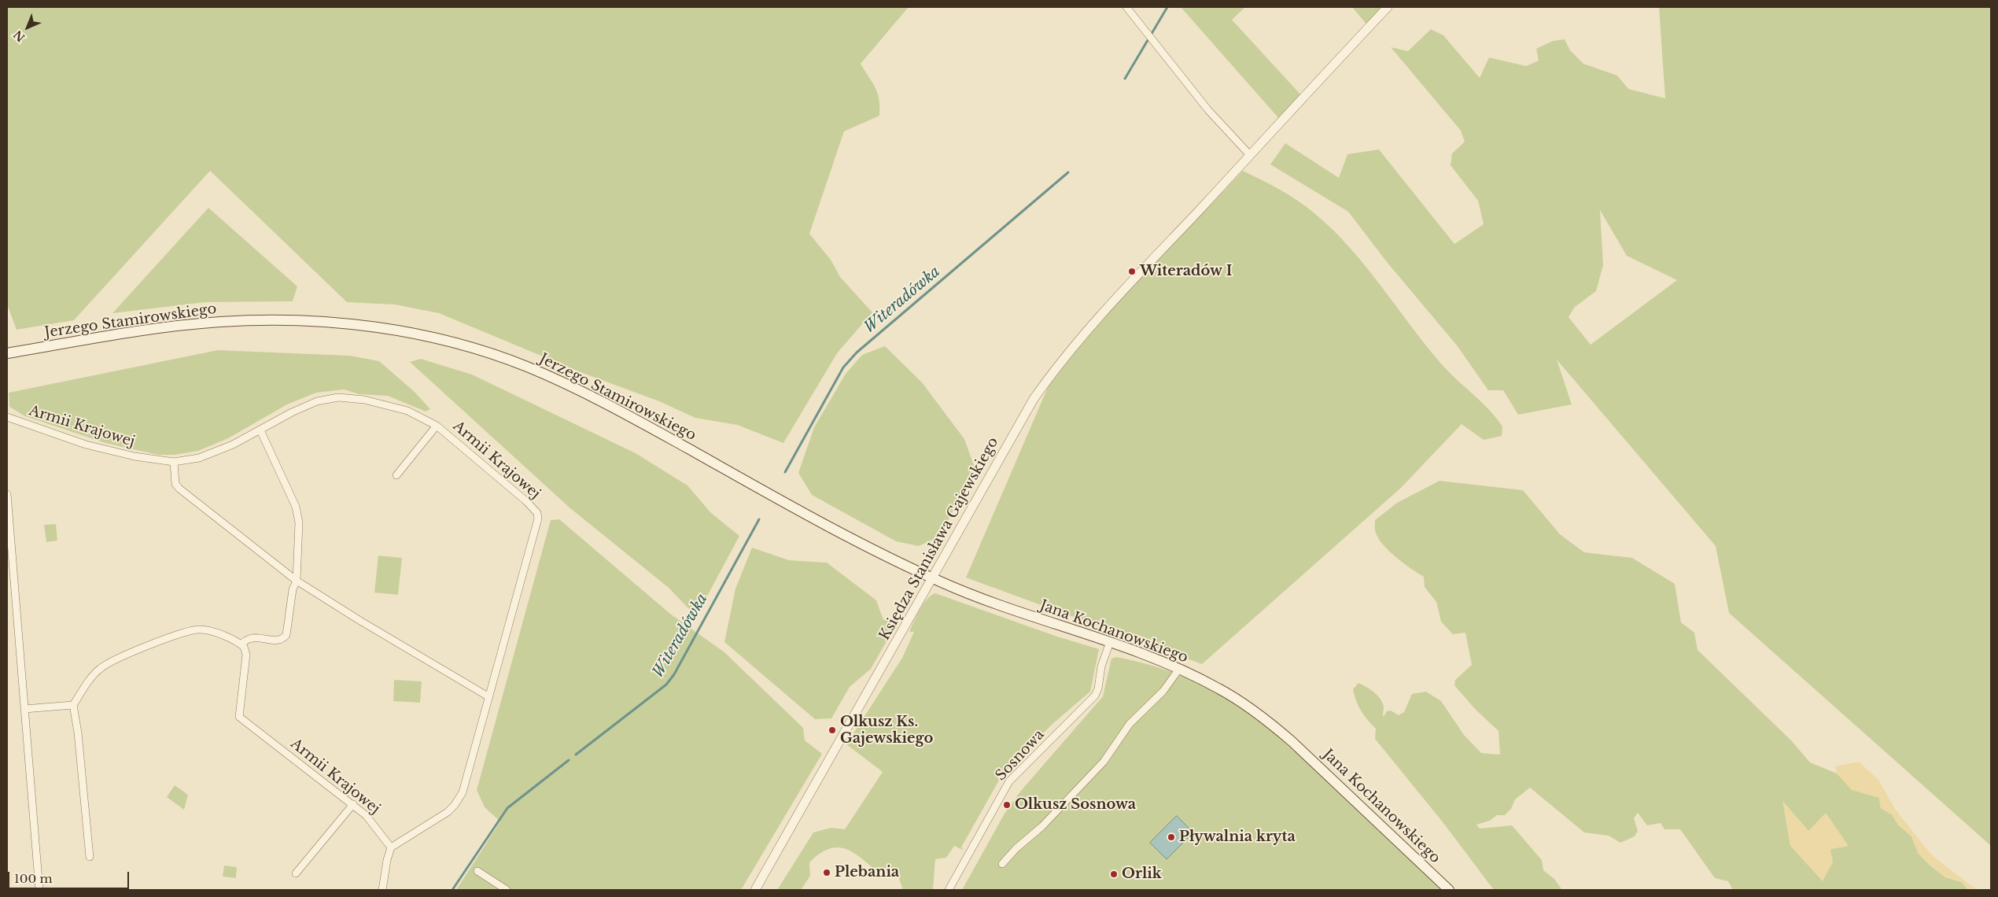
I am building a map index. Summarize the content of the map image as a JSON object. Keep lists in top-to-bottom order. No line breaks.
{"streets":{"main road":["Jerzego Stamirowskiego","Jana Kochanowskiego"],"street":["Armii Krajowej","Księdza Stanisława Gajewskiego","Sosnowa"]},"crossings":[["Jerzego Stamirowskiego","Księdza Stanisława Gajewskiego"],["Jerzego Stamirowskiego","Jana Kochanowskiego"],["Księdza Stanisława Gajewskiego","Jana Kochanowskiego"],["Jana Kochanowskiego","Sosnowa"]],"water":["Witeradówka"],"places":["Witeradów I","Olkusz Ks. Gajewskiego","Olkusz Sosnowa","Pływalnia kryta","Plebania","Orlik"],"scale_bar":"100 m","north":"bottom left"}
